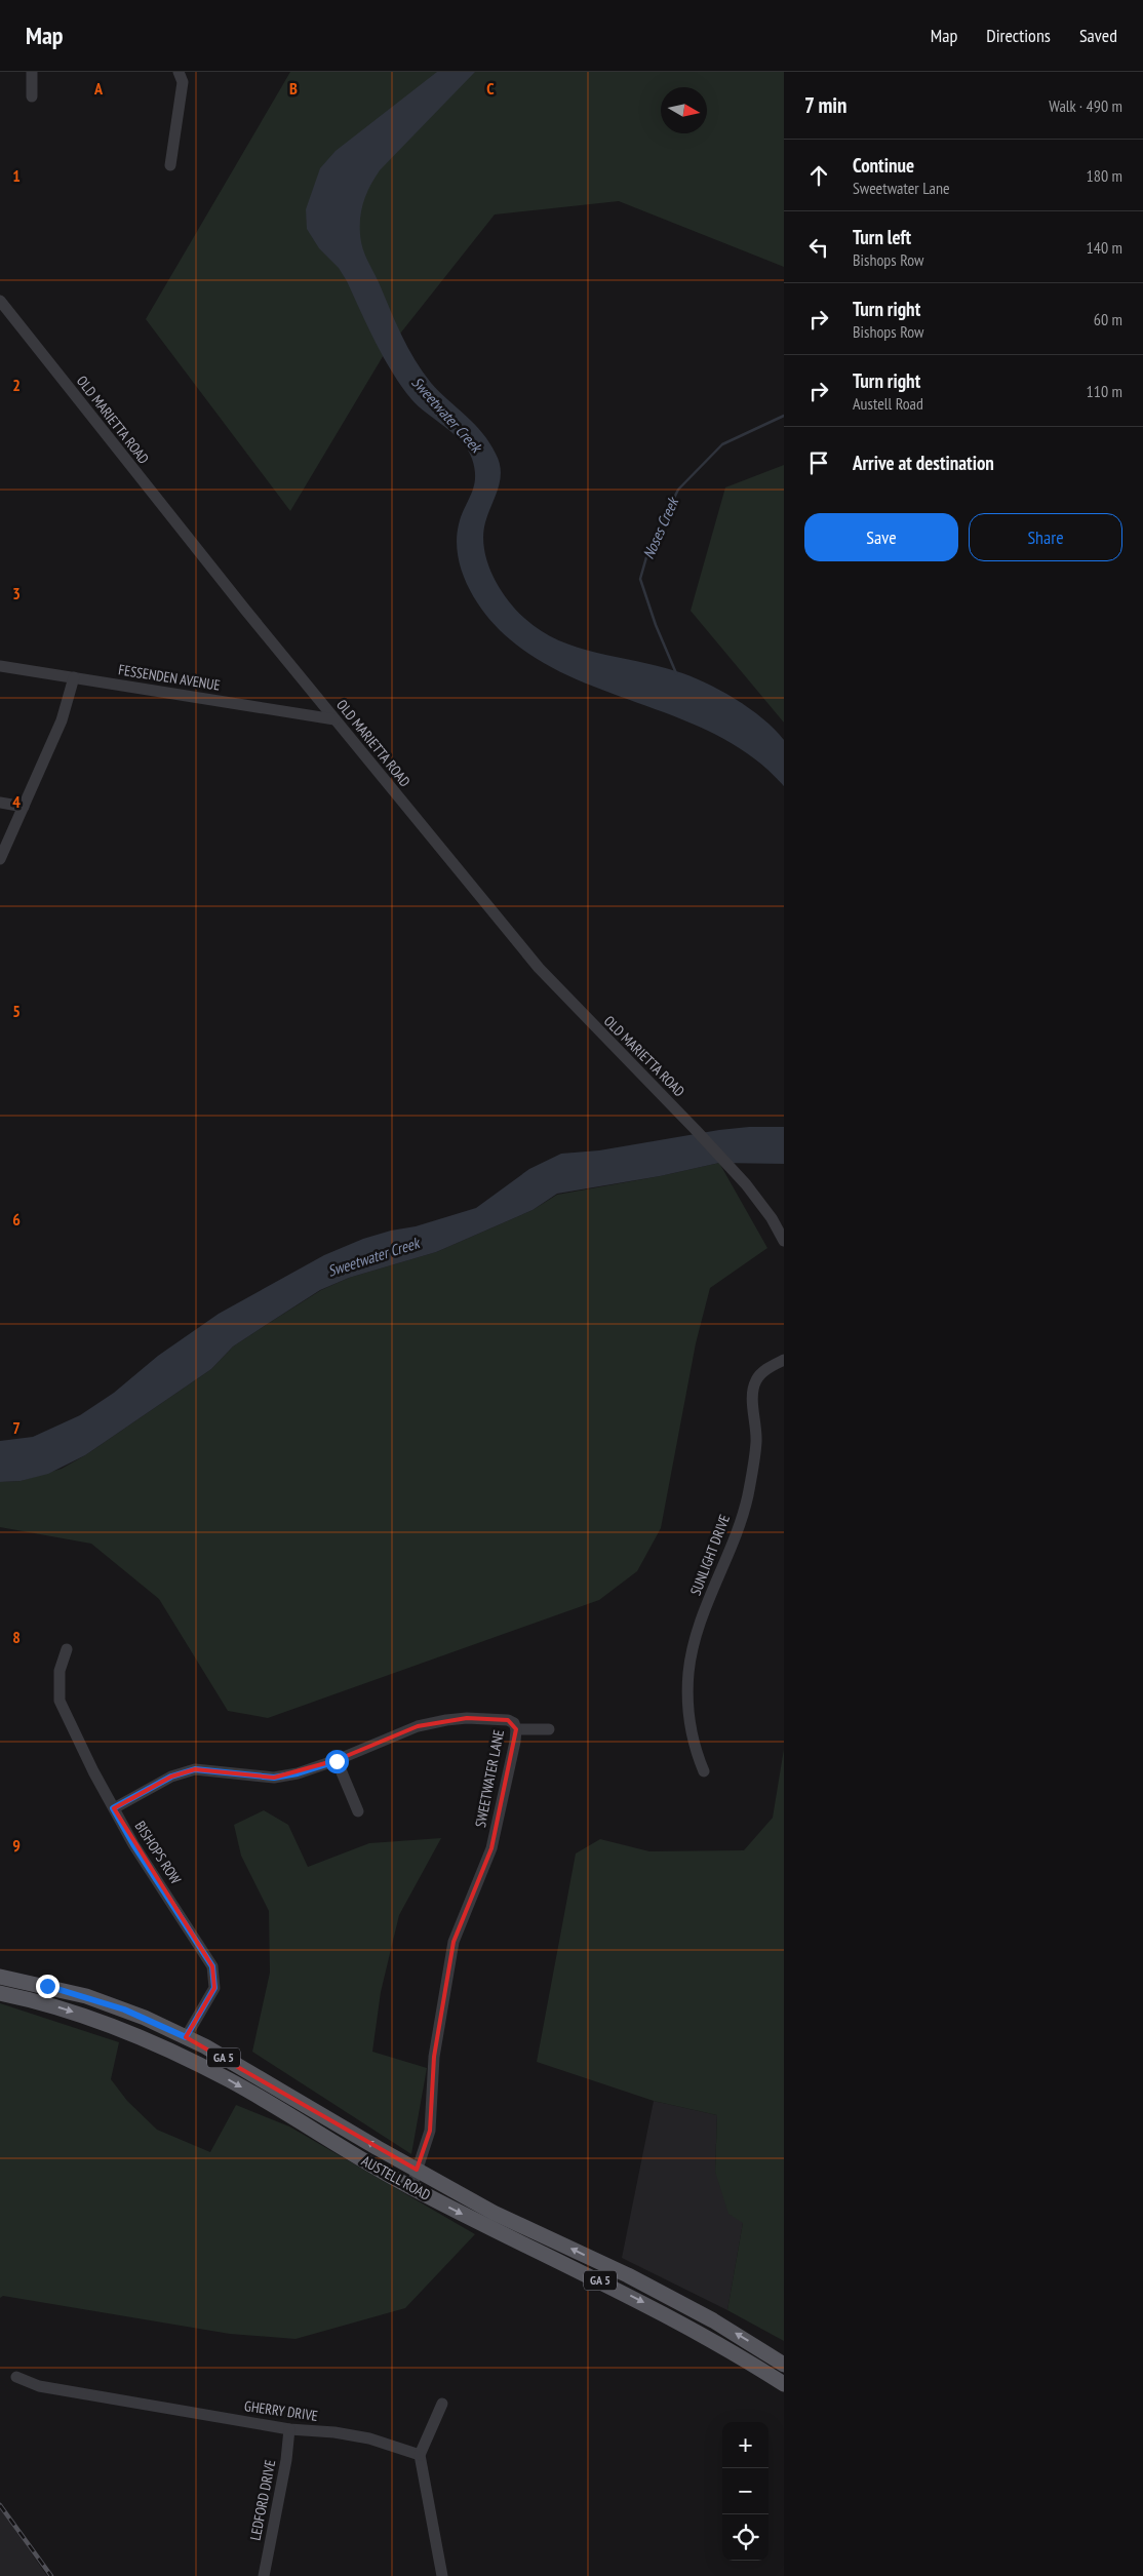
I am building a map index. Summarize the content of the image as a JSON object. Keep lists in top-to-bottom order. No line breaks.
{"streets":{"main road":["GA 5","AUSTELL ROAD"],"street":["OLD MARIETTA ROAD","FESSENDEN AVENUE","SUNLIGHT DRIVE","SWEETWATER LANE","BISHOPS ROW","GHERRY DRIVE","LEDFORD DRIVE"]},"crossings":[["OLD MARIETTA ROAD","FESSENDEN AVENUE"],["SWEETWATER LANE","BISHOPS ROW"],["SWEETWATER LANE","AUSTELL ROAD"],["BISHOPS ROW","AUSTELL ROAD"],["GHERRY DRIVE","LEDFORD DRIVE"]],"water":["Sweetwater Creek","Noses Creek"],"north":"right","page":{"header":"Map","nav":["Map","Directions","Saved"],"heading":["7 min","Walk · 490 m"],"list":[["Continue","Sweetwater Lane","180 m"],["Turn left","Bishops Row","140 m"],["Turn right","Bishops Row","60 m"],["Turn right","Austell Road","110 m"],"Arrive at destination"],"buttons":["Save","Share"],"map_buttons":["+","−"]},"grid":{"columns":["A","B","C"],"rows":["1","2","3","4","5","6","7","8","9"]}}
